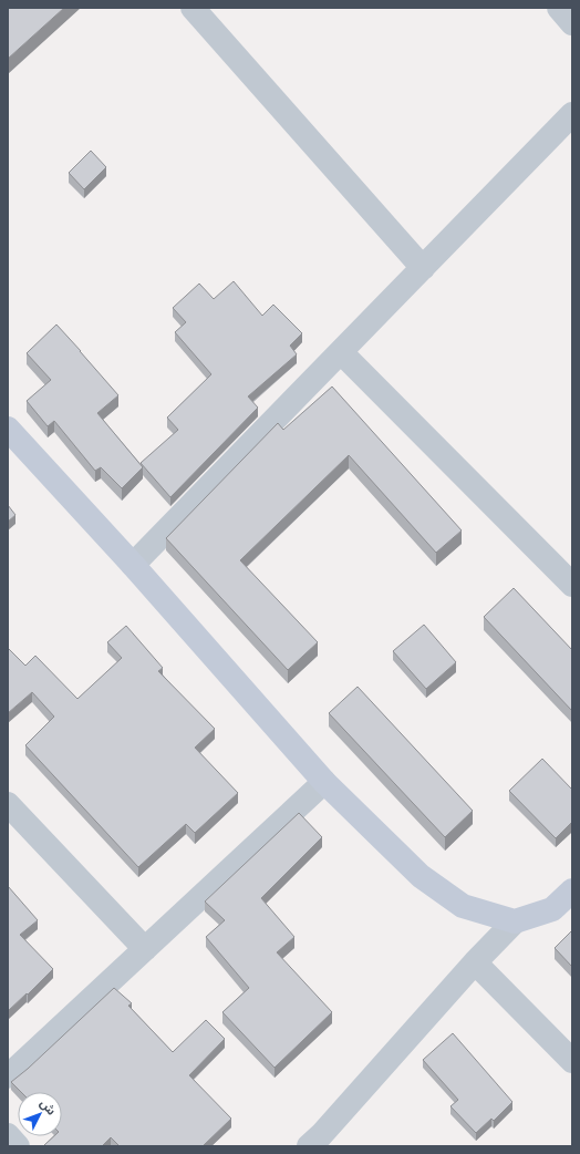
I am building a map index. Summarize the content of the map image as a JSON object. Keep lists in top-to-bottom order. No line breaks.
{"north":"top right"}
